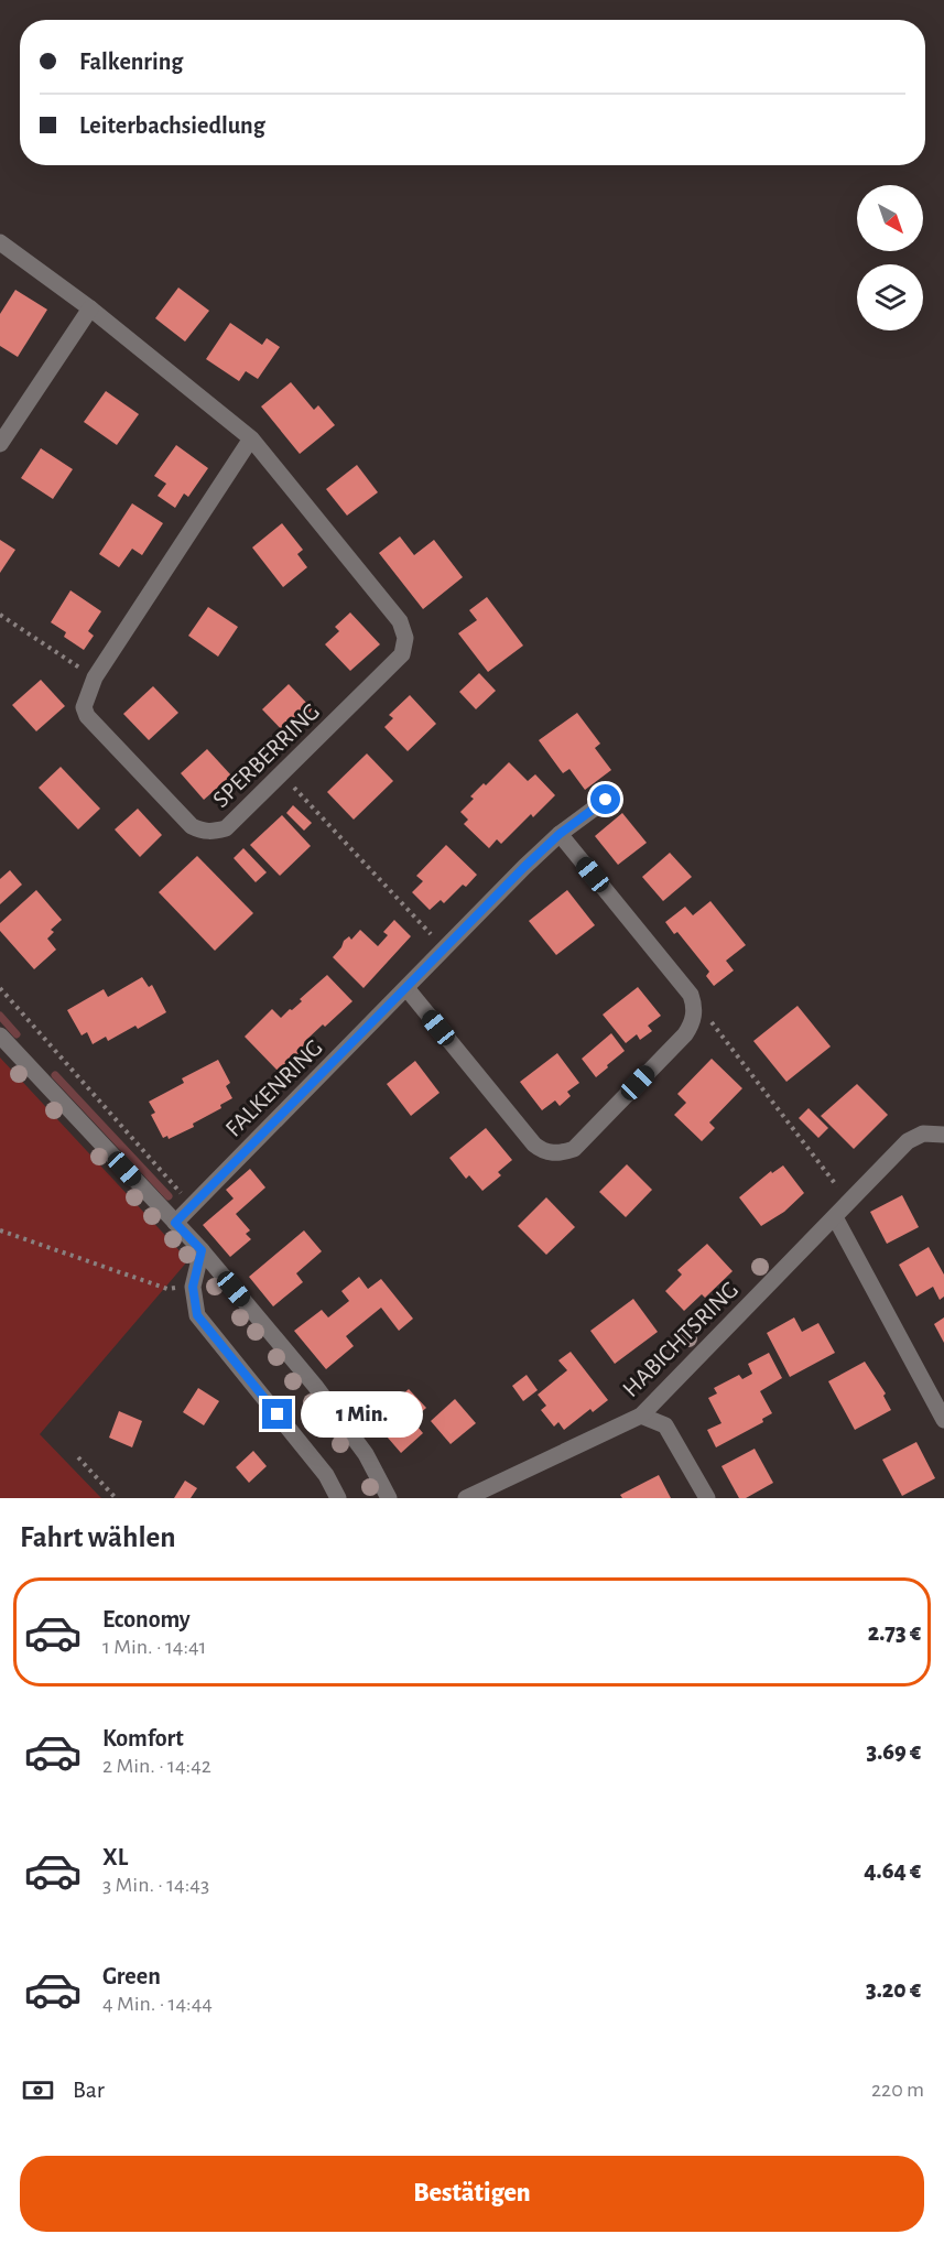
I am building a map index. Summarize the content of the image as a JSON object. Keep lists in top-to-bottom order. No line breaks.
{"streets":{"street":["SPERBERRING","FALKENRING","HABICHTSRING"]},"north":"bottom right","page":{"banner":["Falkenring","Leiterbachsiedlung"],"bubble":"1 Min.","heading":"Fahrt wählen","list":[{"name":"Economy","note":"1 Min. · 14:41","value":"2.73 €"},{"name":"Komfort","note":"2 Min. · 14:42","value":"3.69 €"},{"name":"XL","note":"3 Min. · 14:43","value":"4.64 €"},{"name":"Green","note":"4 Min. · 14:44","value":"3.20 €"}],"pay":["Bar","220 m"],"buttons":"Bestätigen"}}
